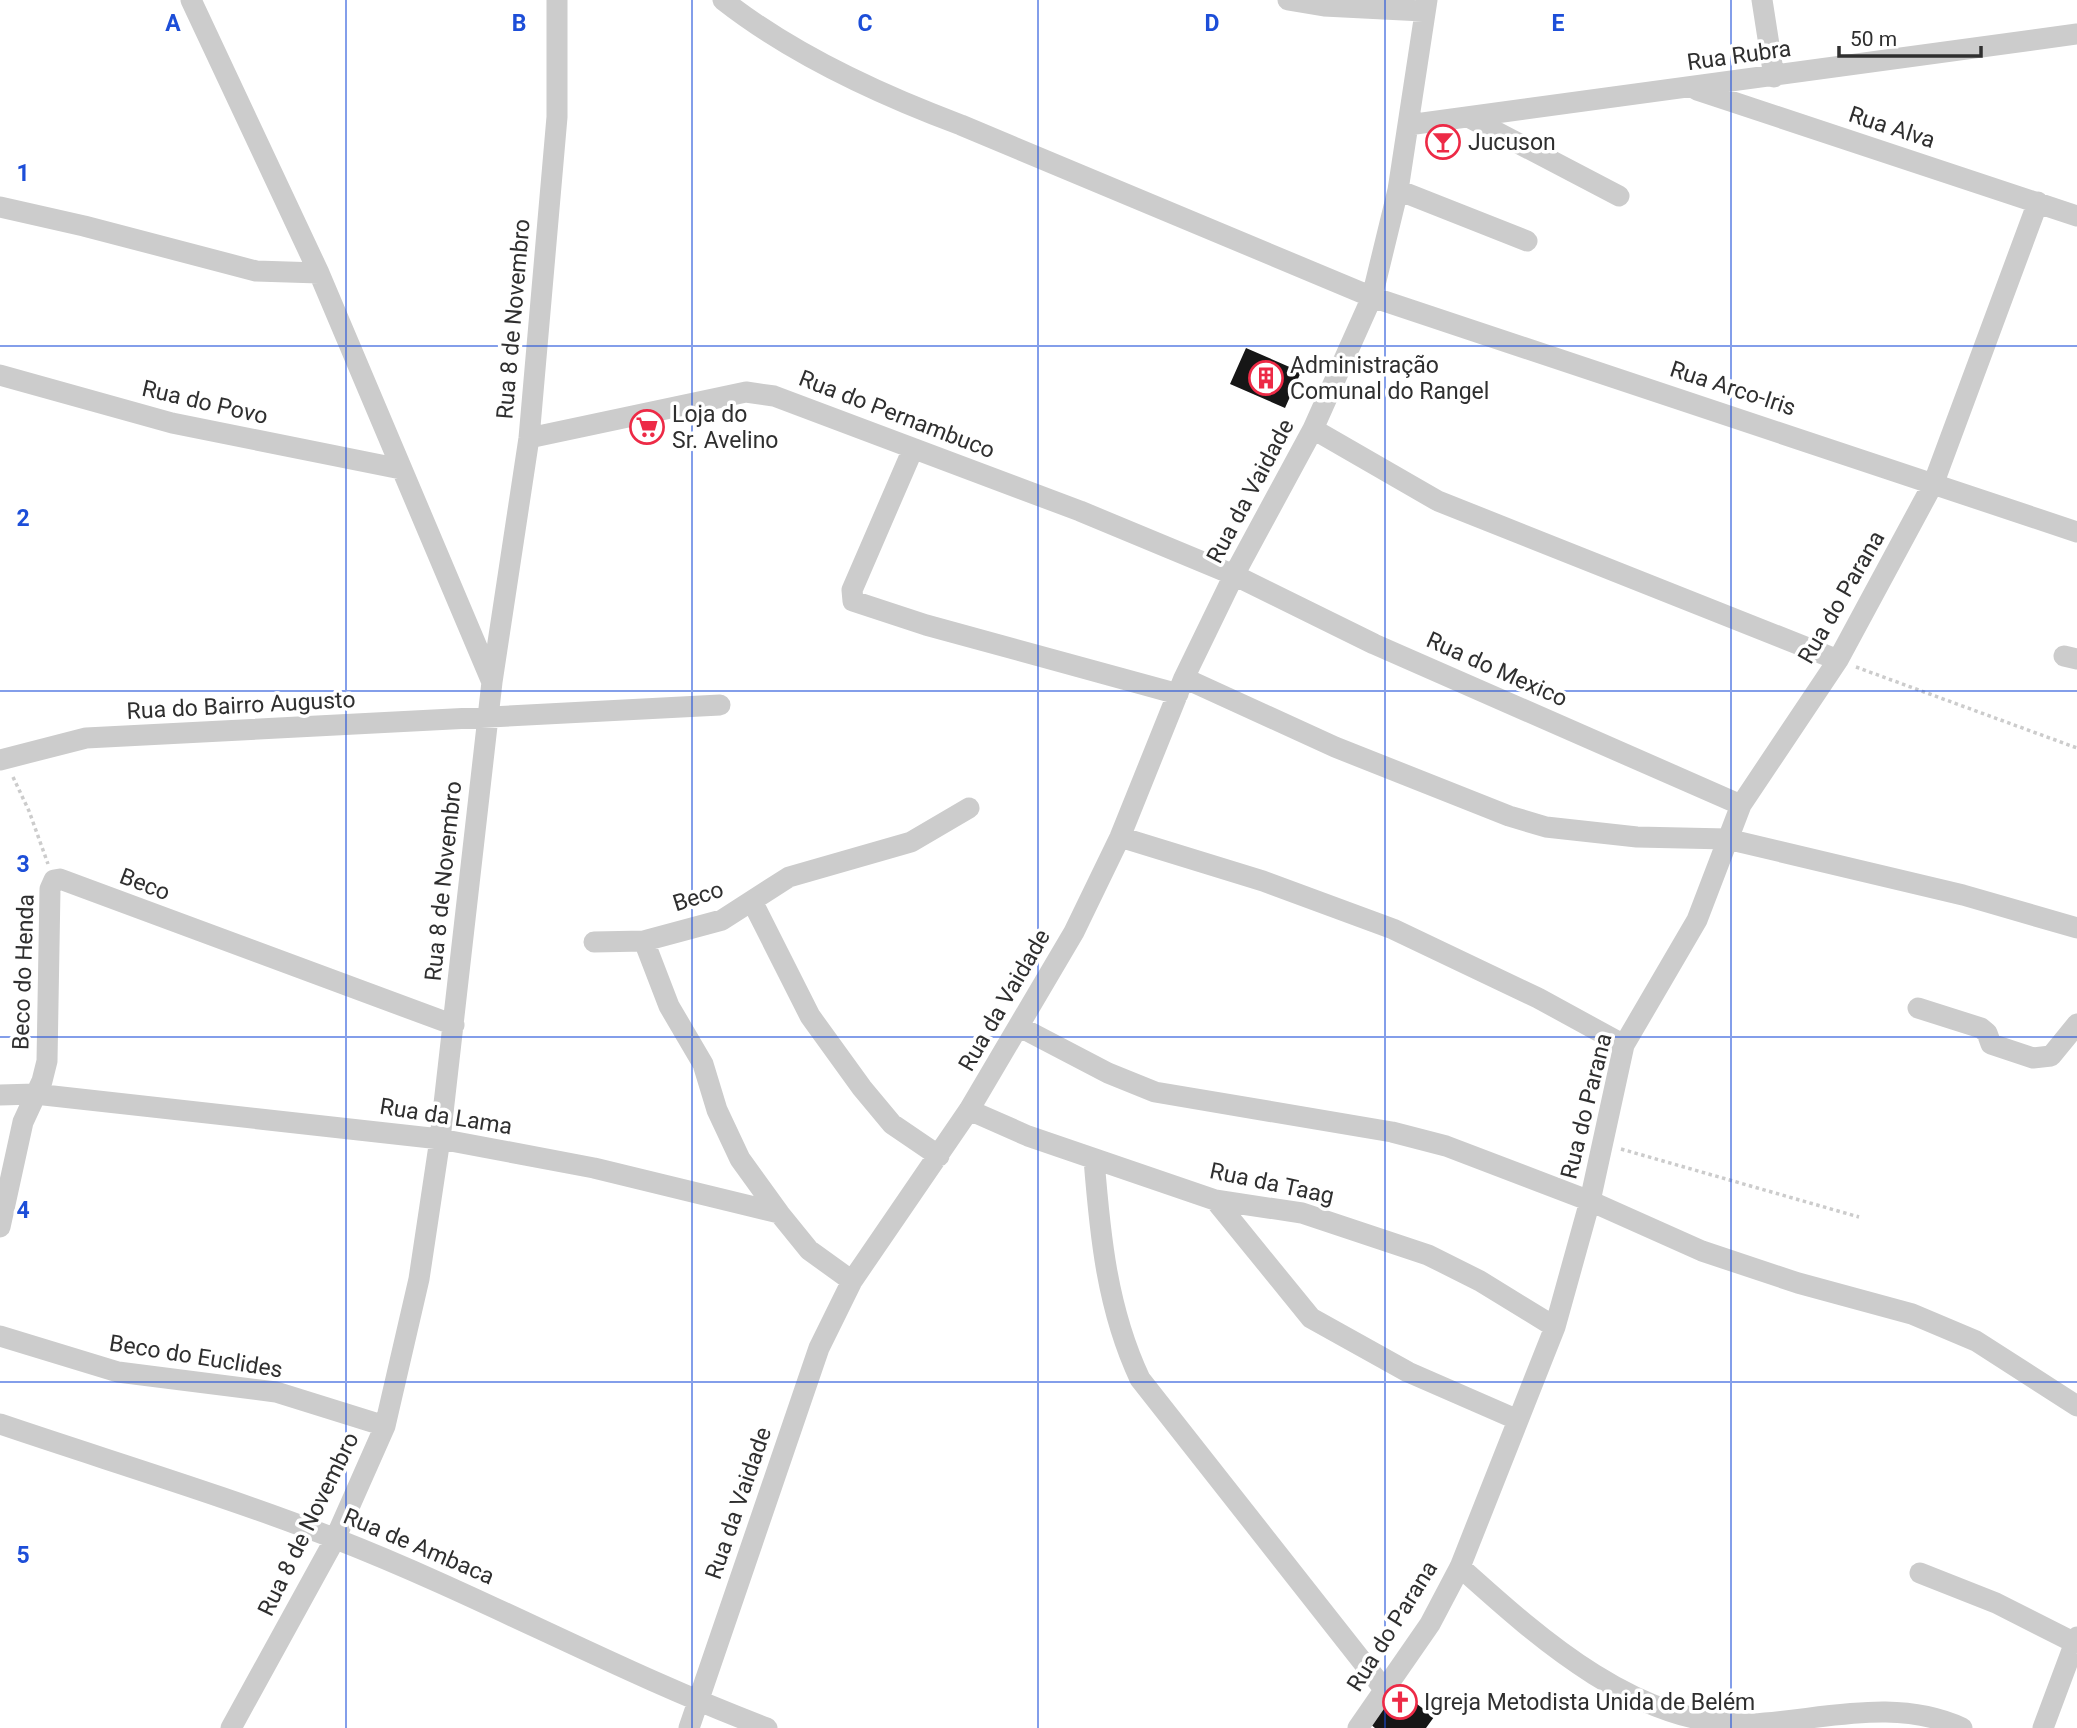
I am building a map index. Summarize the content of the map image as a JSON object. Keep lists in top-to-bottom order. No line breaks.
{"streets":{"street":["Rua Rubra","Rua Alva","Rua 8 de Novembro","Rua Arco-Iris","Rua do Povo","Rua do Pernambuco","Rua da Vaidade","Rua do Parana","Rua do Mexico","Rua do Bairro Augusto","Beco","Beco do Henda","Rua da Lama","Rua da Taag","Beco do Euclides","Rua de Ambaca"]},"crossings":[["Rua Rubra","Rua Alva"],["Rua Rubra","Rua da Vaidade"],["Rua Alva","Rua do Parana"],["Rua 8 de Novembro","Rua do Pernambuco"],["Rua 8 de Novembro","Rua do Bairro Augusto"],["Rua 8 de Novembro","Beco"],["Rua 8 de Novembro","Rua da Lama"],["Rua 8 de Novembro","Beco do Euclides"],["Rua 8 de Novembro","Rua de Ambaca"],["Rua Arco-Iris","Rua da Vaidade"],["Rua Arco-Iris","Rua do Parana"],["Rua do Pernambuco","Rua da Vaidade"],["Rua do Pernambuco","Rua do Mexico"],["Rua da Vaidade","Rua do Mexico"],["Rua da Vaidade","Beco"],["Rua da Vaidade","Rua da Taag"],["Rua da Vaidade","Rua de Ambaca"],["Rua do Parana","Rua do Mexico"],["Rua do Parana","Rua da Taag"],["Beco","Beco do Henda"],["Beco do Henda","Rua da Lama"]],"places":{"bar":["Jucuson"],"building":["Administração Comunal do Rangel"],"supermarket":["Loja do Sr. Avelino"],"church":["Igreja Metodista Unida de Belém"]},"scale_bar":"50 m","grid":{"columns":["A","B","C","D","E"],"rows":["1","2","3","4","5"]}}
